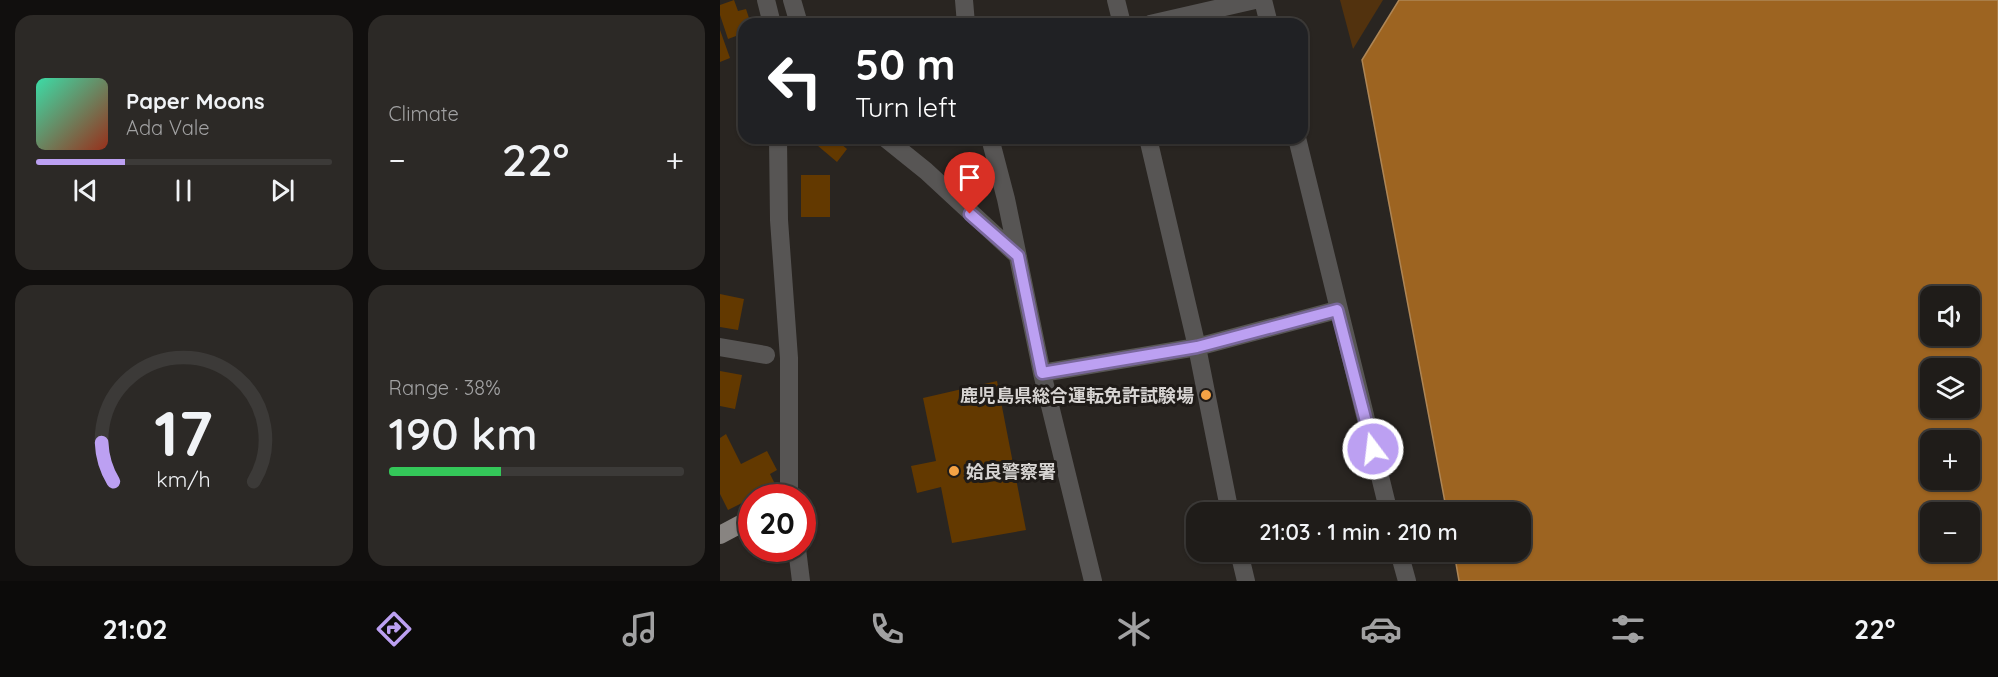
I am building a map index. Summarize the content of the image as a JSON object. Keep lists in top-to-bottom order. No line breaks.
{"places":["鹿児島県総合運転免許試験場","姶良警察署"],"page":{"tile":["Climate",["Range · 38%","190 km"]],"turn":["50 m","Turn left"],"song":["Paper Moons","Ada Vale"],"heat":["−","22°","+"],"map_buttons":["+","−"],"limit":"20","trip":"21:03 · 1 min · 210 m","tabs":["21:02","22°"],"gauge":["17","km/h"]}}
